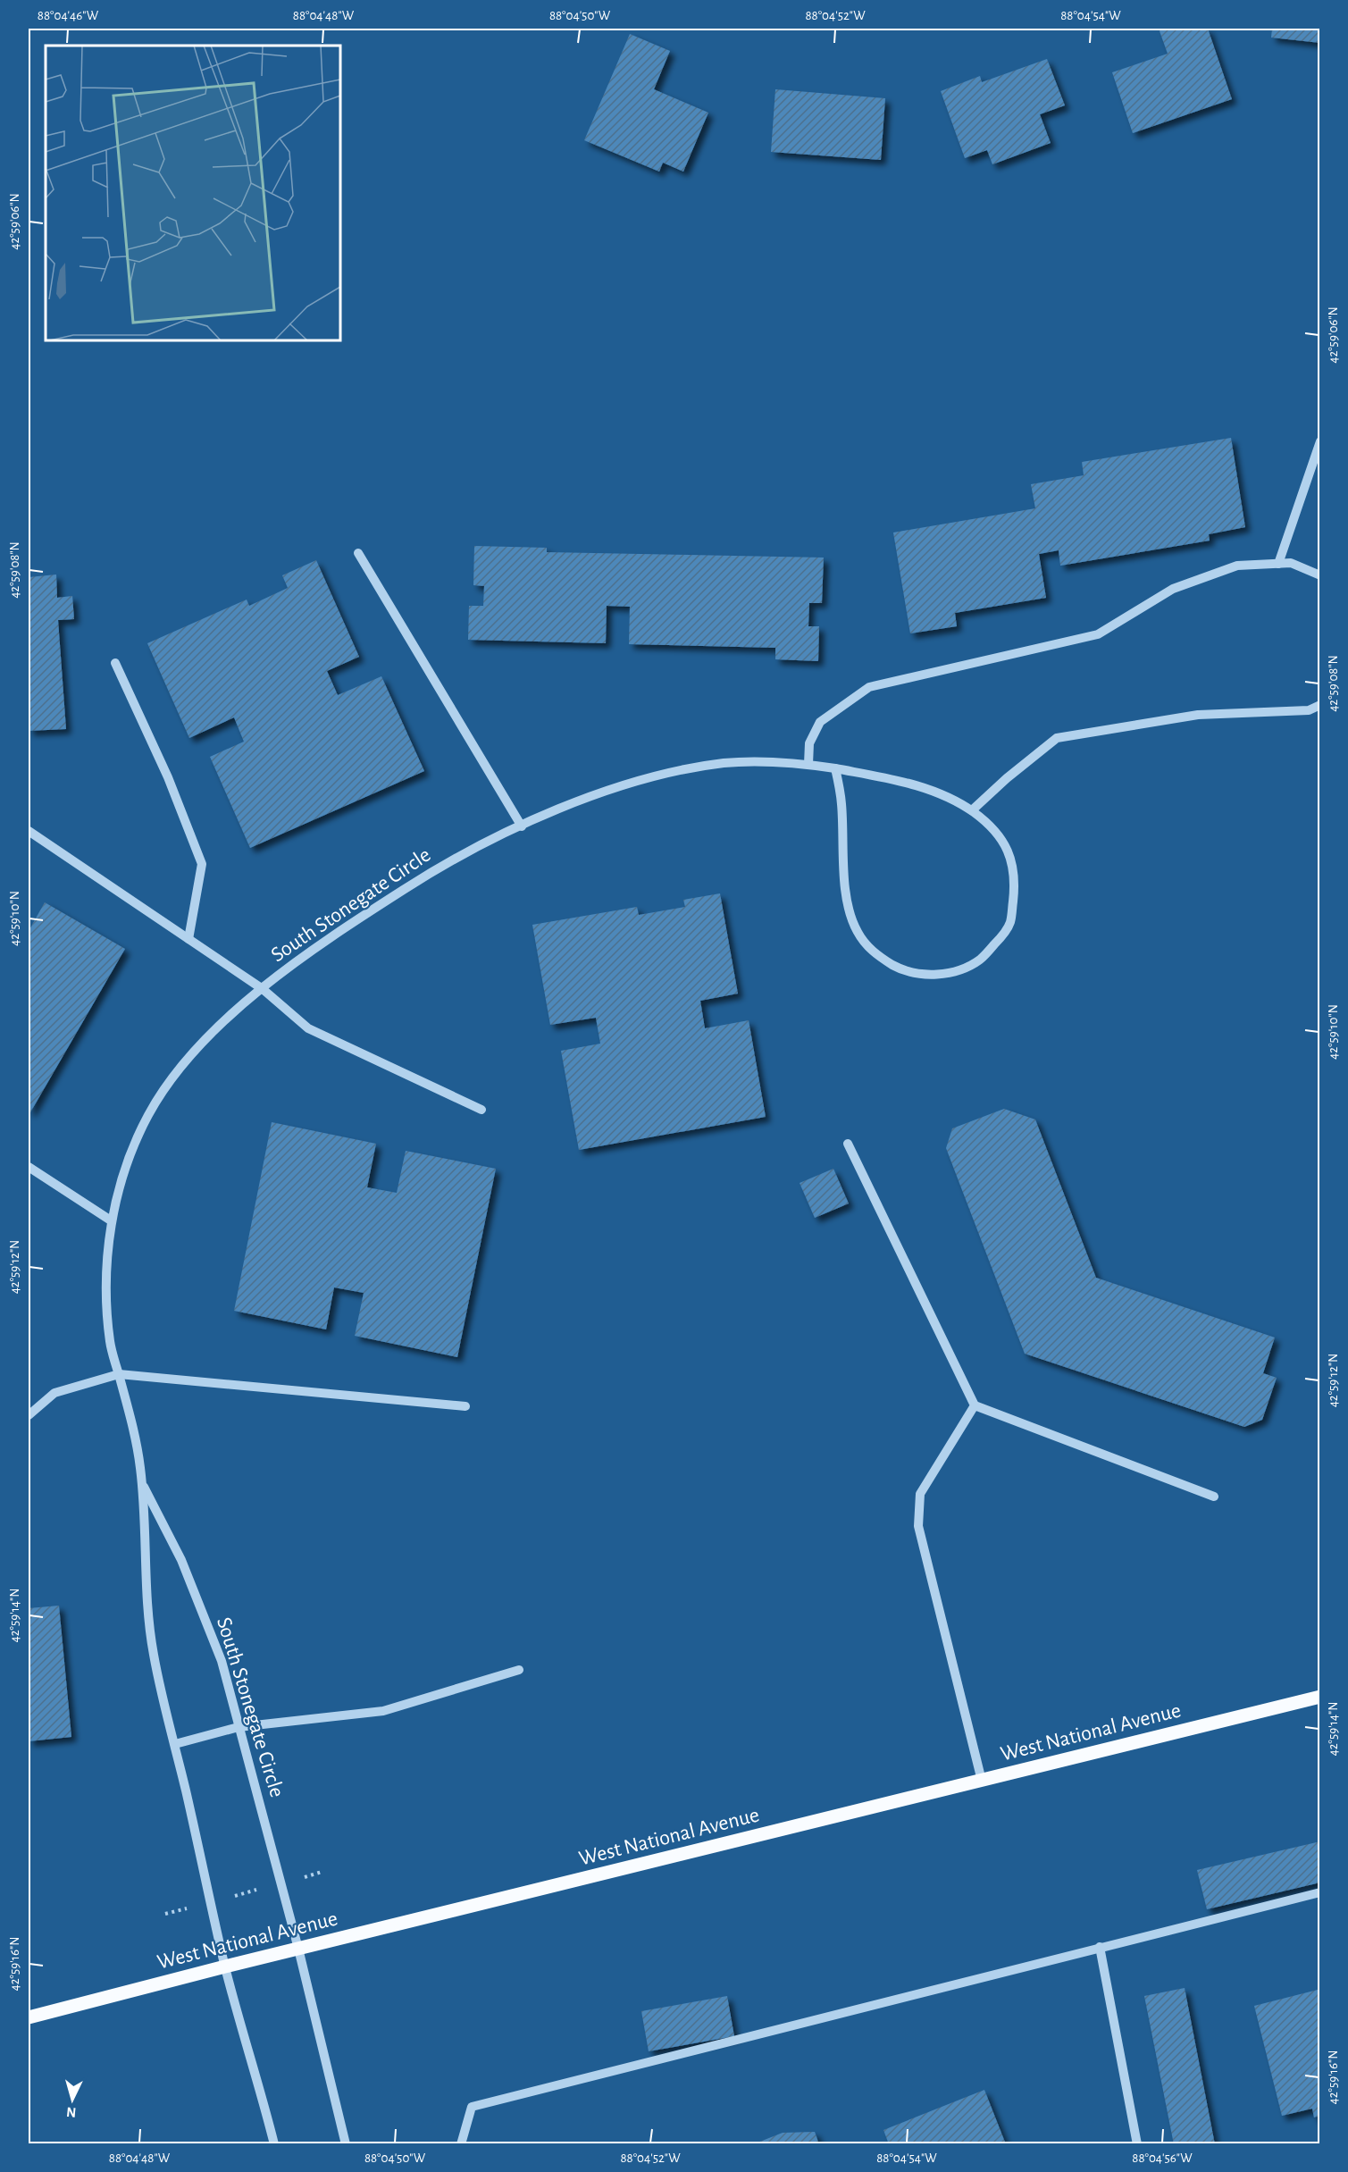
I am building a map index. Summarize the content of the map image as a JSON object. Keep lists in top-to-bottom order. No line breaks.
{"streets":{"main road":["West National Avenue"],"street":["South Stonegate Circle"]},"crossings":[["South Stonegate Circle","West National Avenue"]],"north":"bottom","coordinates":["88°04'46\"W","88°04'48\"W","88°04'50\"W","88°04'52\"W","88°04'54\"W","42°59'06\"N","42°59'08\"N","42°59'10\"N","42°59'12\"N","42°59'14\"N","42°59'16\"N","88°04'56\"W"]}
